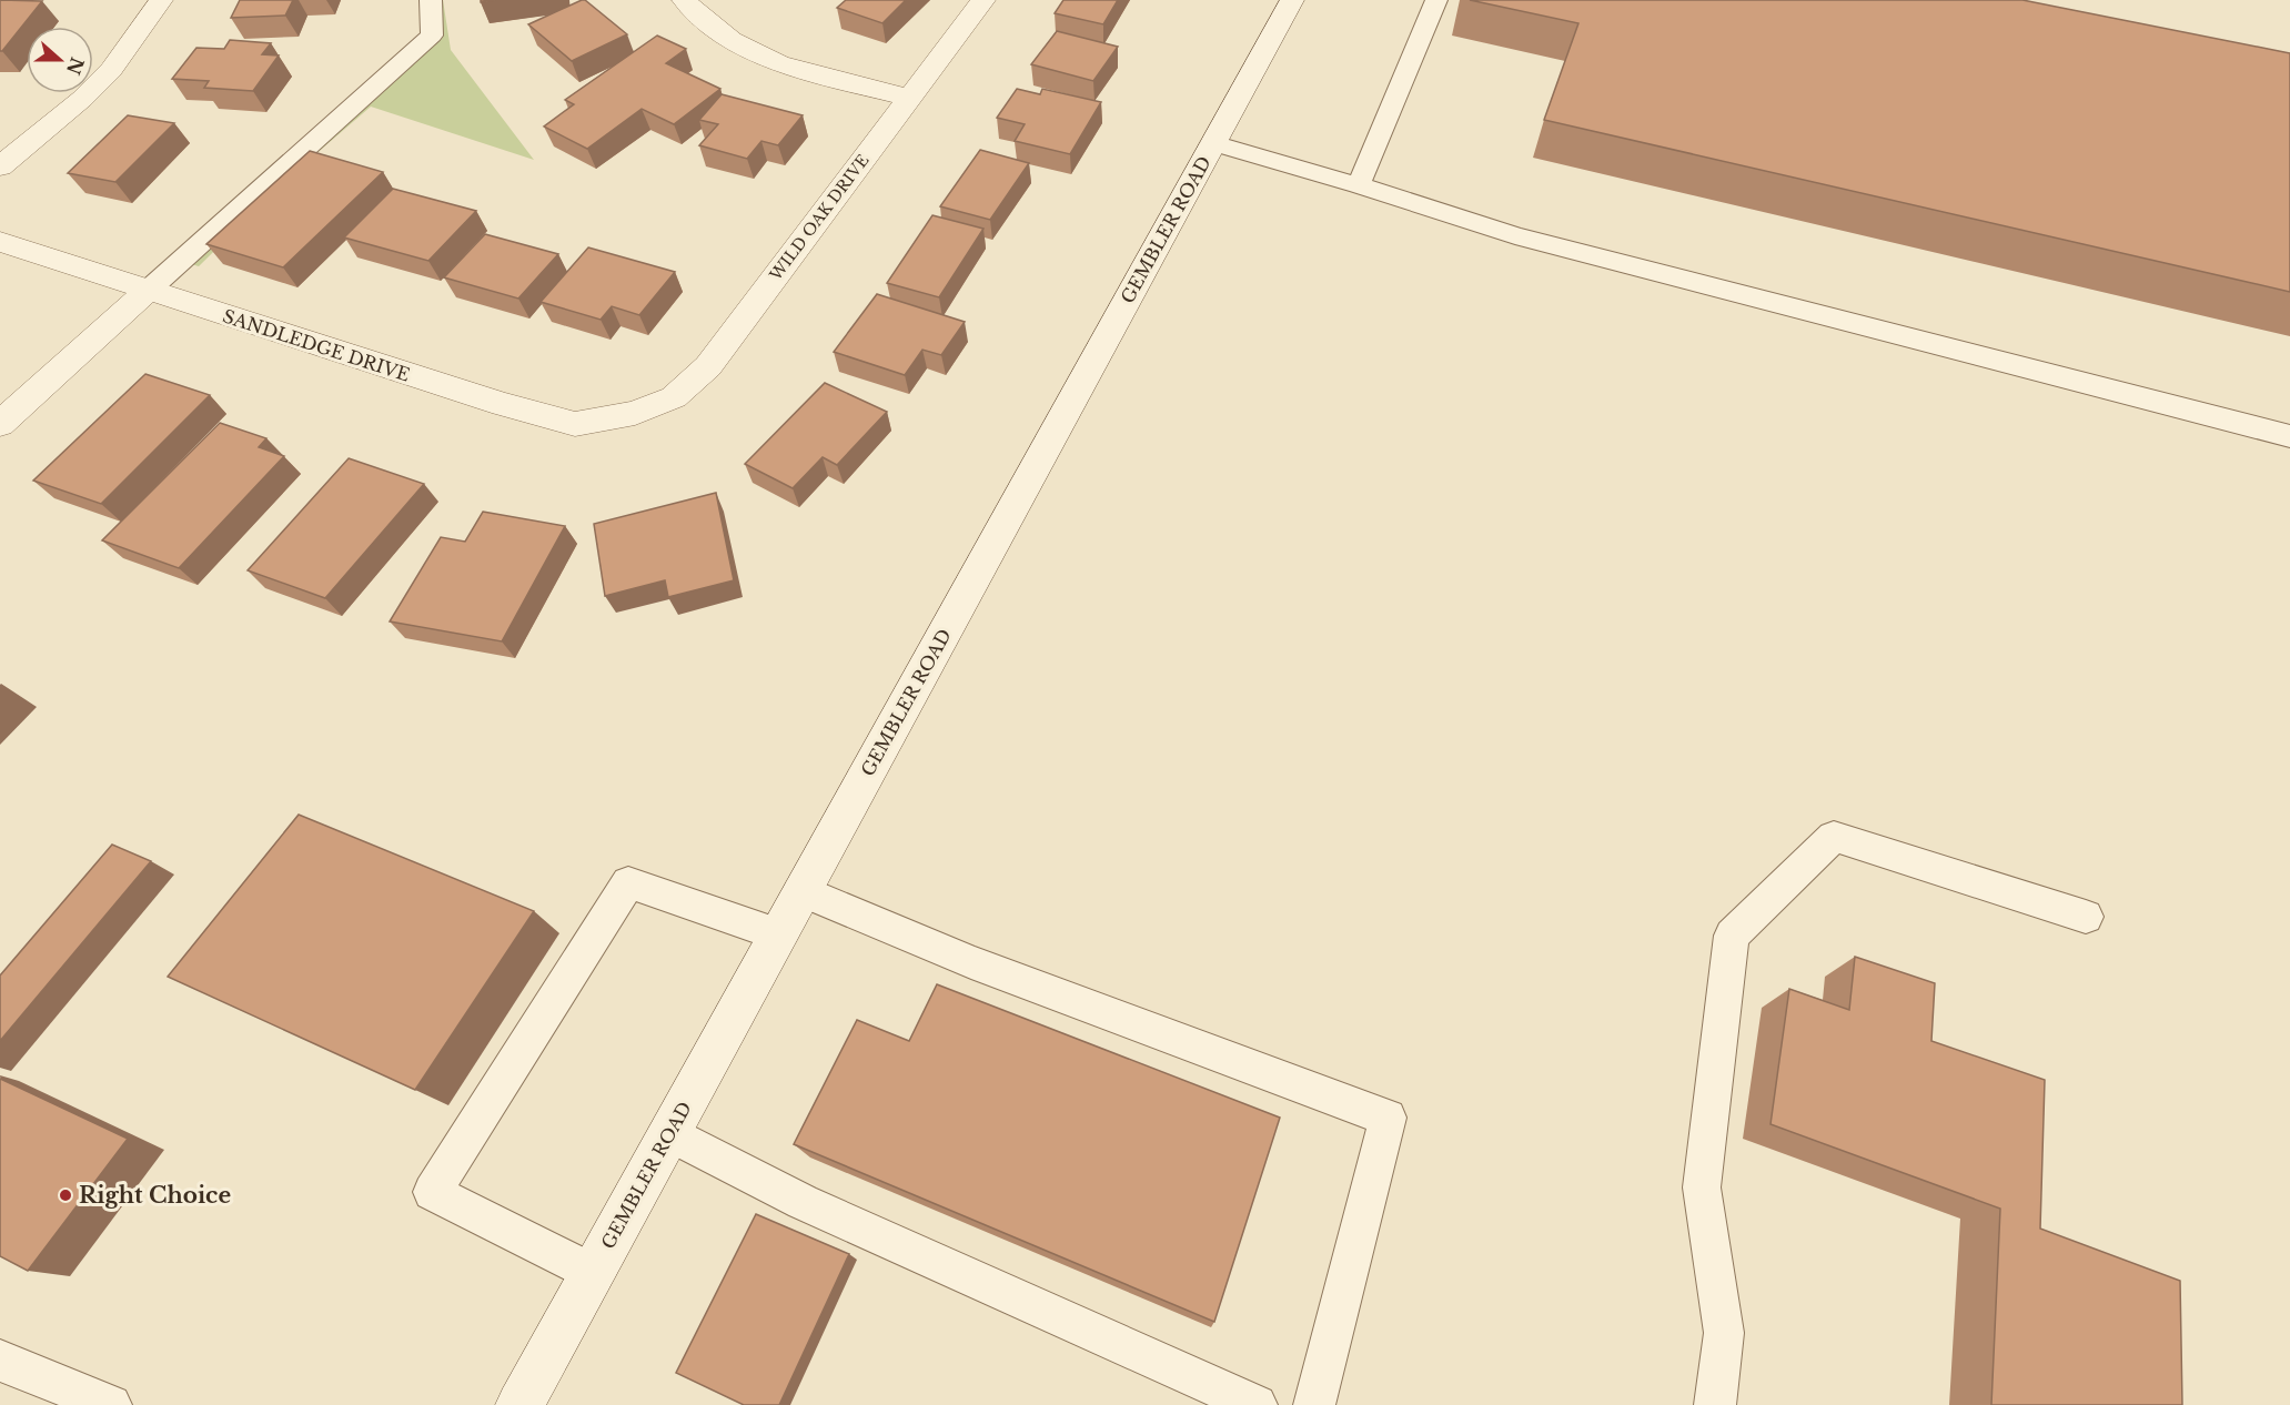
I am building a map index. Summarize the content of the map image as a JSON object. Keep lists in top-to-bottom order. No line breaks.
{"streets":{"street":["WILD OAK DRIVE","GEMBLER ROAD","SANDLEDGE DRIVE"]},"crossings":[["WILD OAK DRIVE","SANDLEDGE DRIVE"]],"places":["Right Choice"],"north":"right"}
